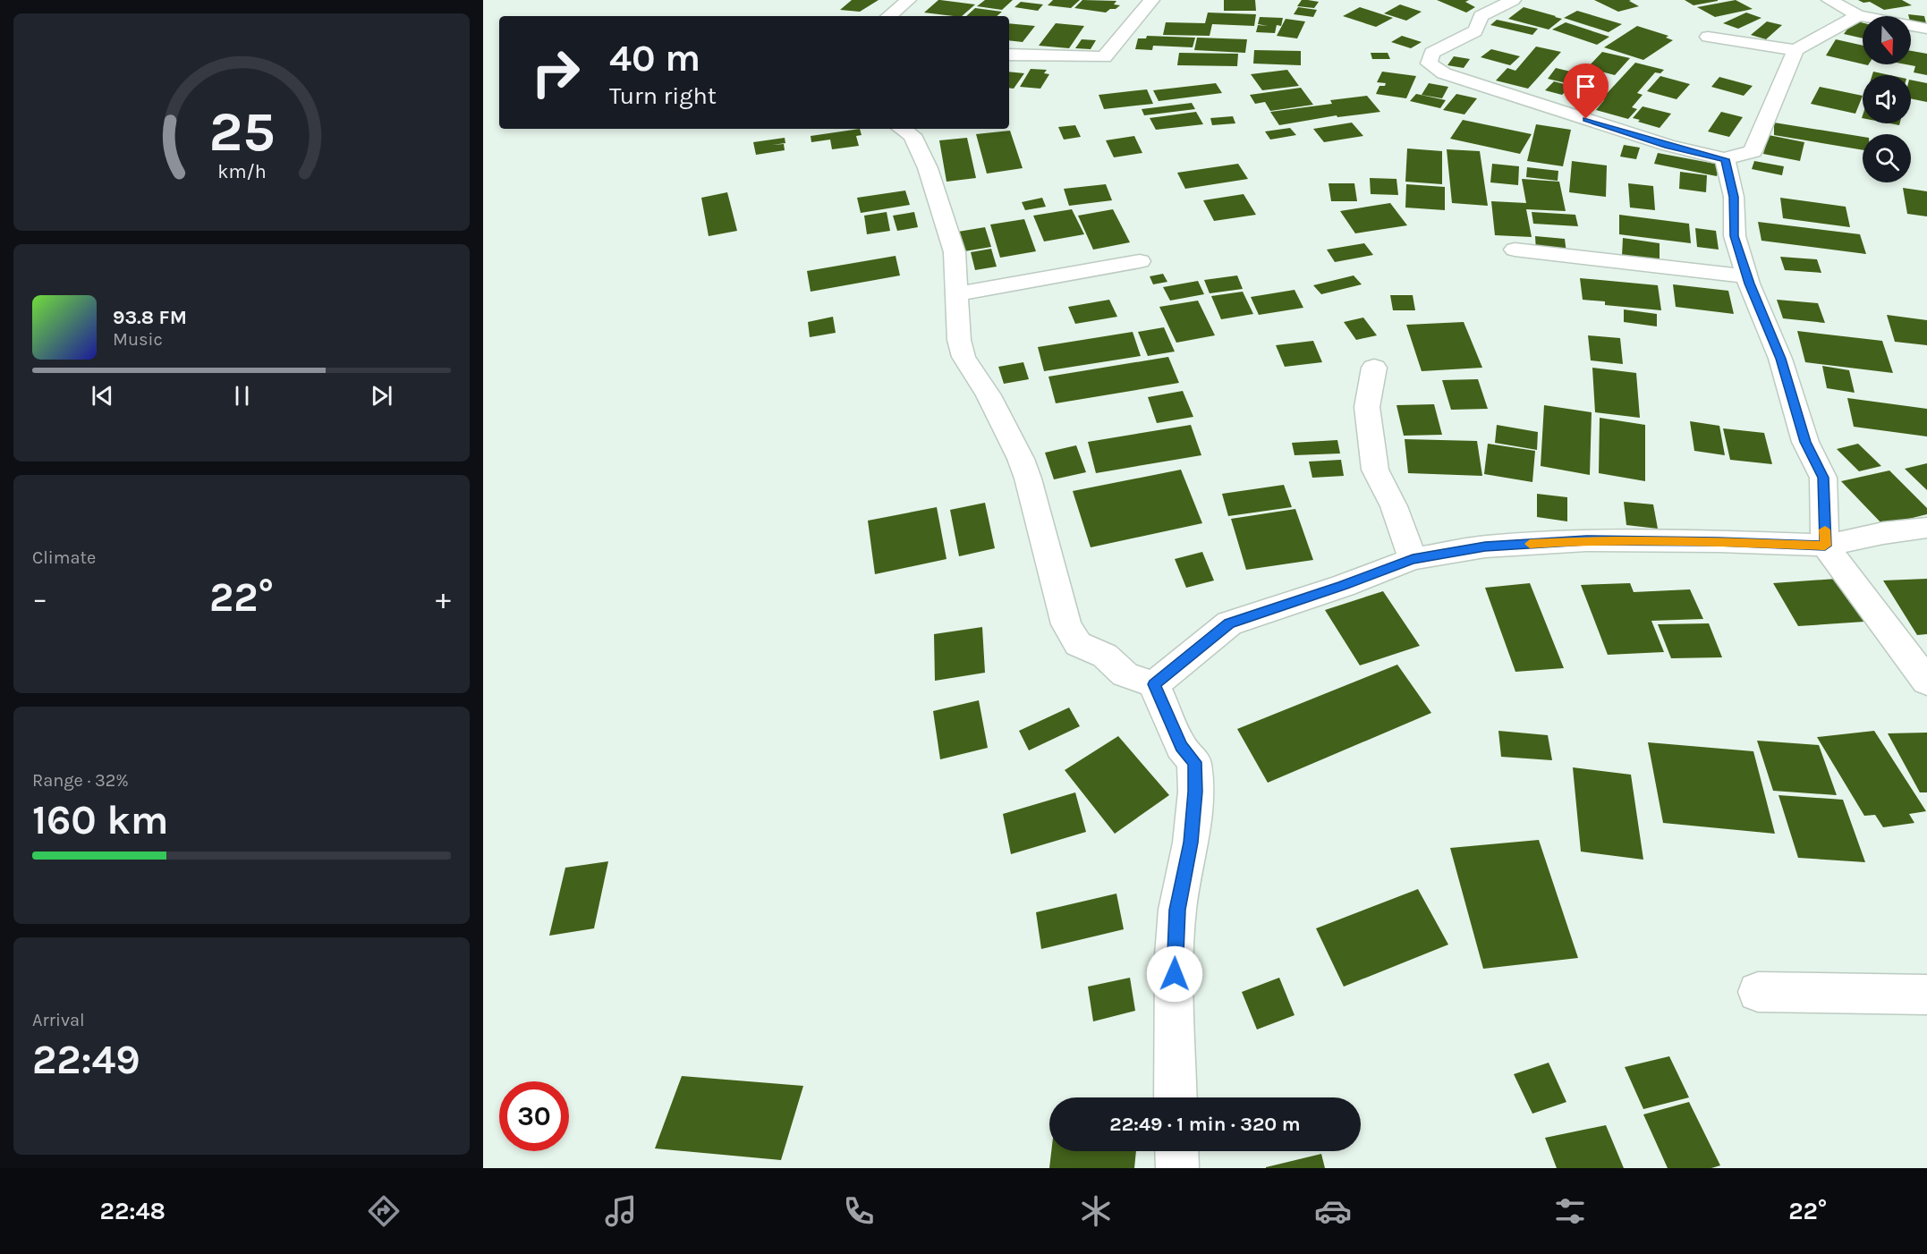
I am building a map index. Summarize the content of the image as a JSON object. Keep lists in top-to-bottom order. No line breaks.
{"north":"bottom","page":{"turn":["40 m","Turn right"],"song":["93.8 FM","Music"],"tile":["Climate",["Range · 32%","160 km"],["Arrival","22:49"]],"heat":["−","22°","+"],"limit":"30","trip":"22:49 · 1 min · 320 m","tabs":["22:48","22°"],"gauge":["25","km/h"]}}
